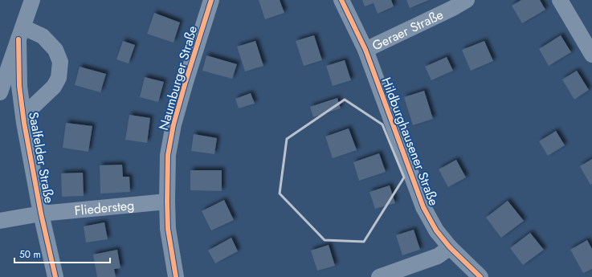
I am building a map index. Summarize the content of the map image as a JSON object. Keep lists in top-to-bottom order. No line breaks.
{"streets":{"street":["Geraer Straße","Naumburger Straße","Hildburghausener Straße","Saalfelder Straße","Fliedersteg"]},"crossings":[["Geraer Straße","Hildburghausener Straße"],["Naumburger Straße","Fliedersteg"],["Saalfelder Straße","Fliedersteg"]],"scale_bar":"50 m"}
